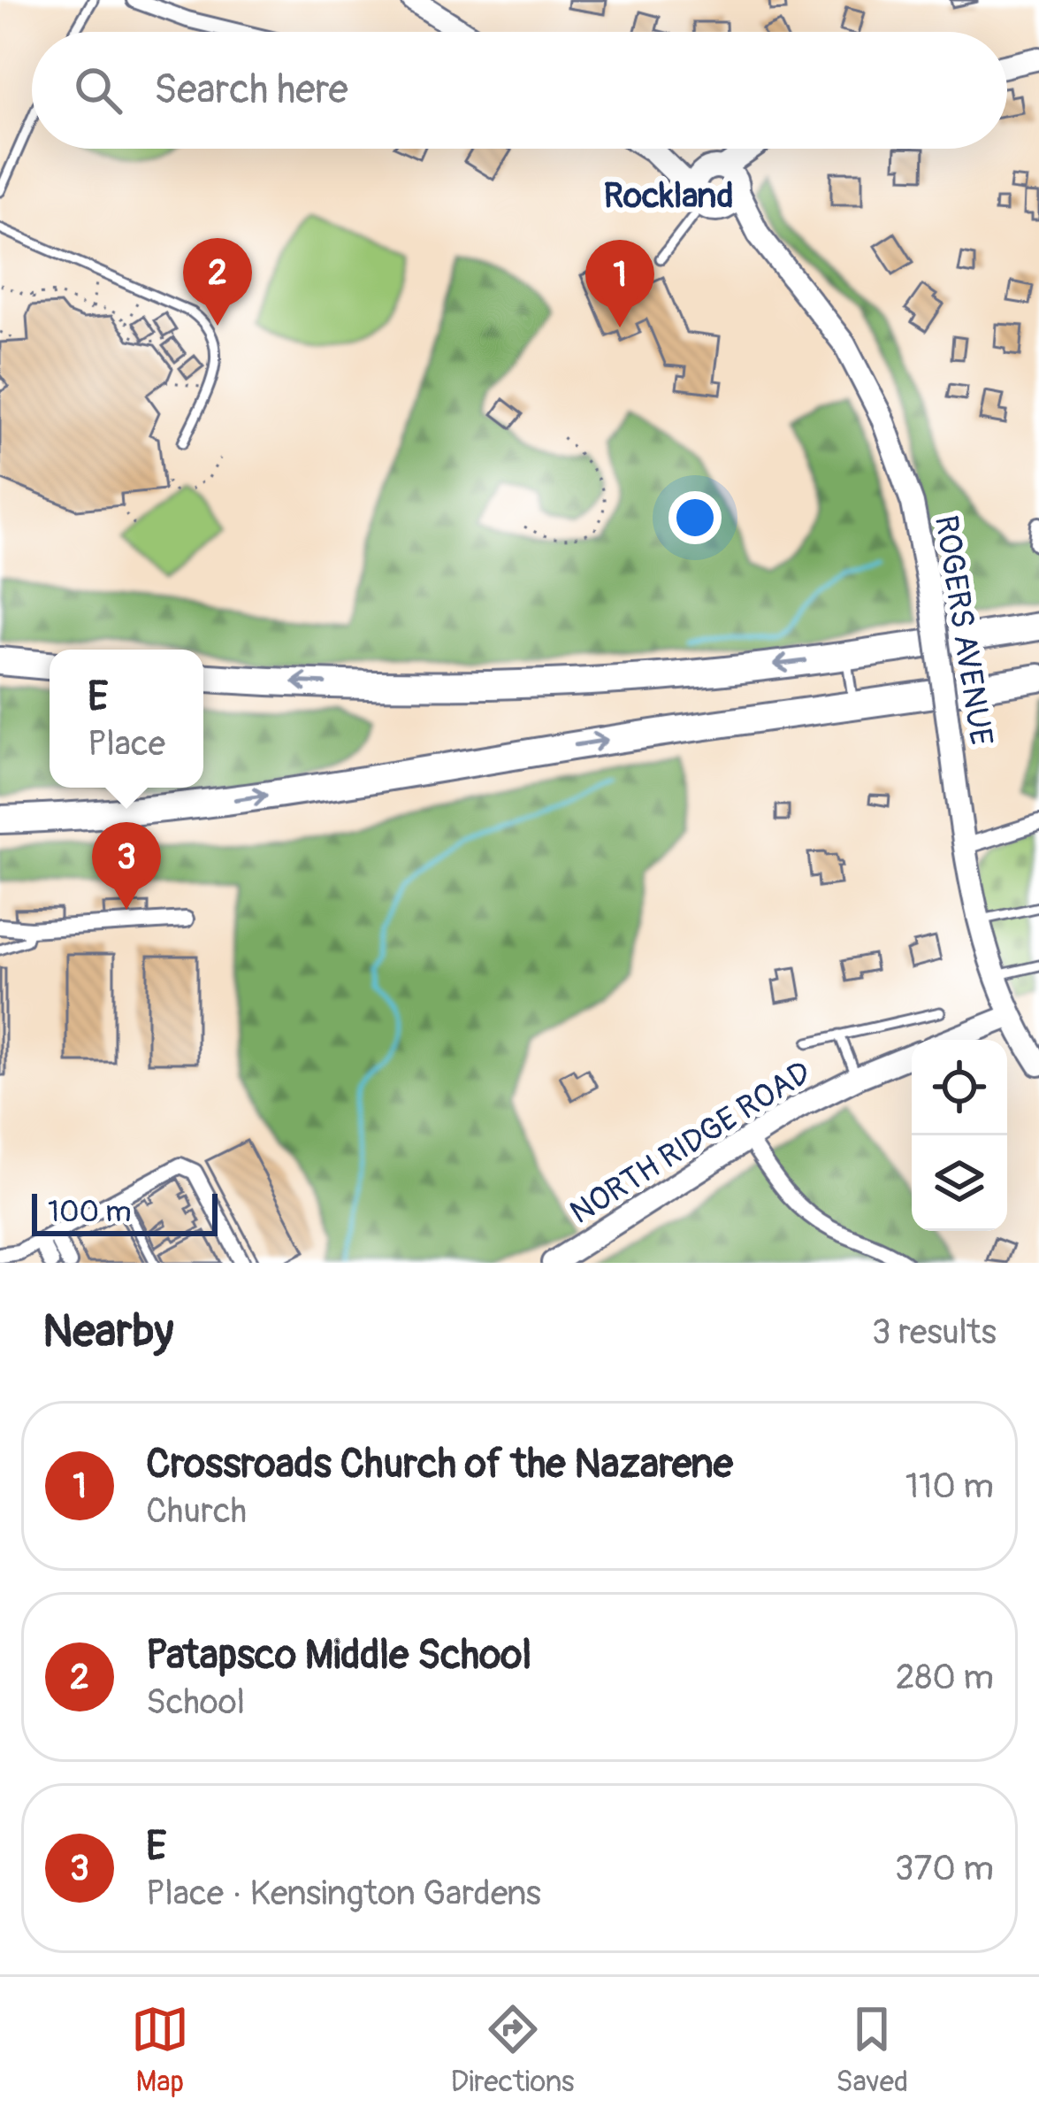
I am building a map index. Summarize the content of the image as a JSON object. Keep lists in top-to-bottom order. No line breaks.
{"streets":{"main road":["ROGERS AVENUE","NORTH RIDGE ROAD"]},"districts":["Rockland"],"scale_bar":"100 m","page":{"search":"Search here","pins":["2","1","3"],"popup":["E","Place"],"scale":"100 m","heading":["Nearby","3 results"],"list":[{"mark":"1","name":"Crossroads Church of the Nazarene","note":"Church","value":"110 m"},{"mark":"2","name":"Patapsco Middle School","note":"School","value":"280 m"},{"mark":"3","name":"E","note":"Place · Kensington Gardens","value":"370 m"}],"nav":["Map","Directions","Saved"]}}
